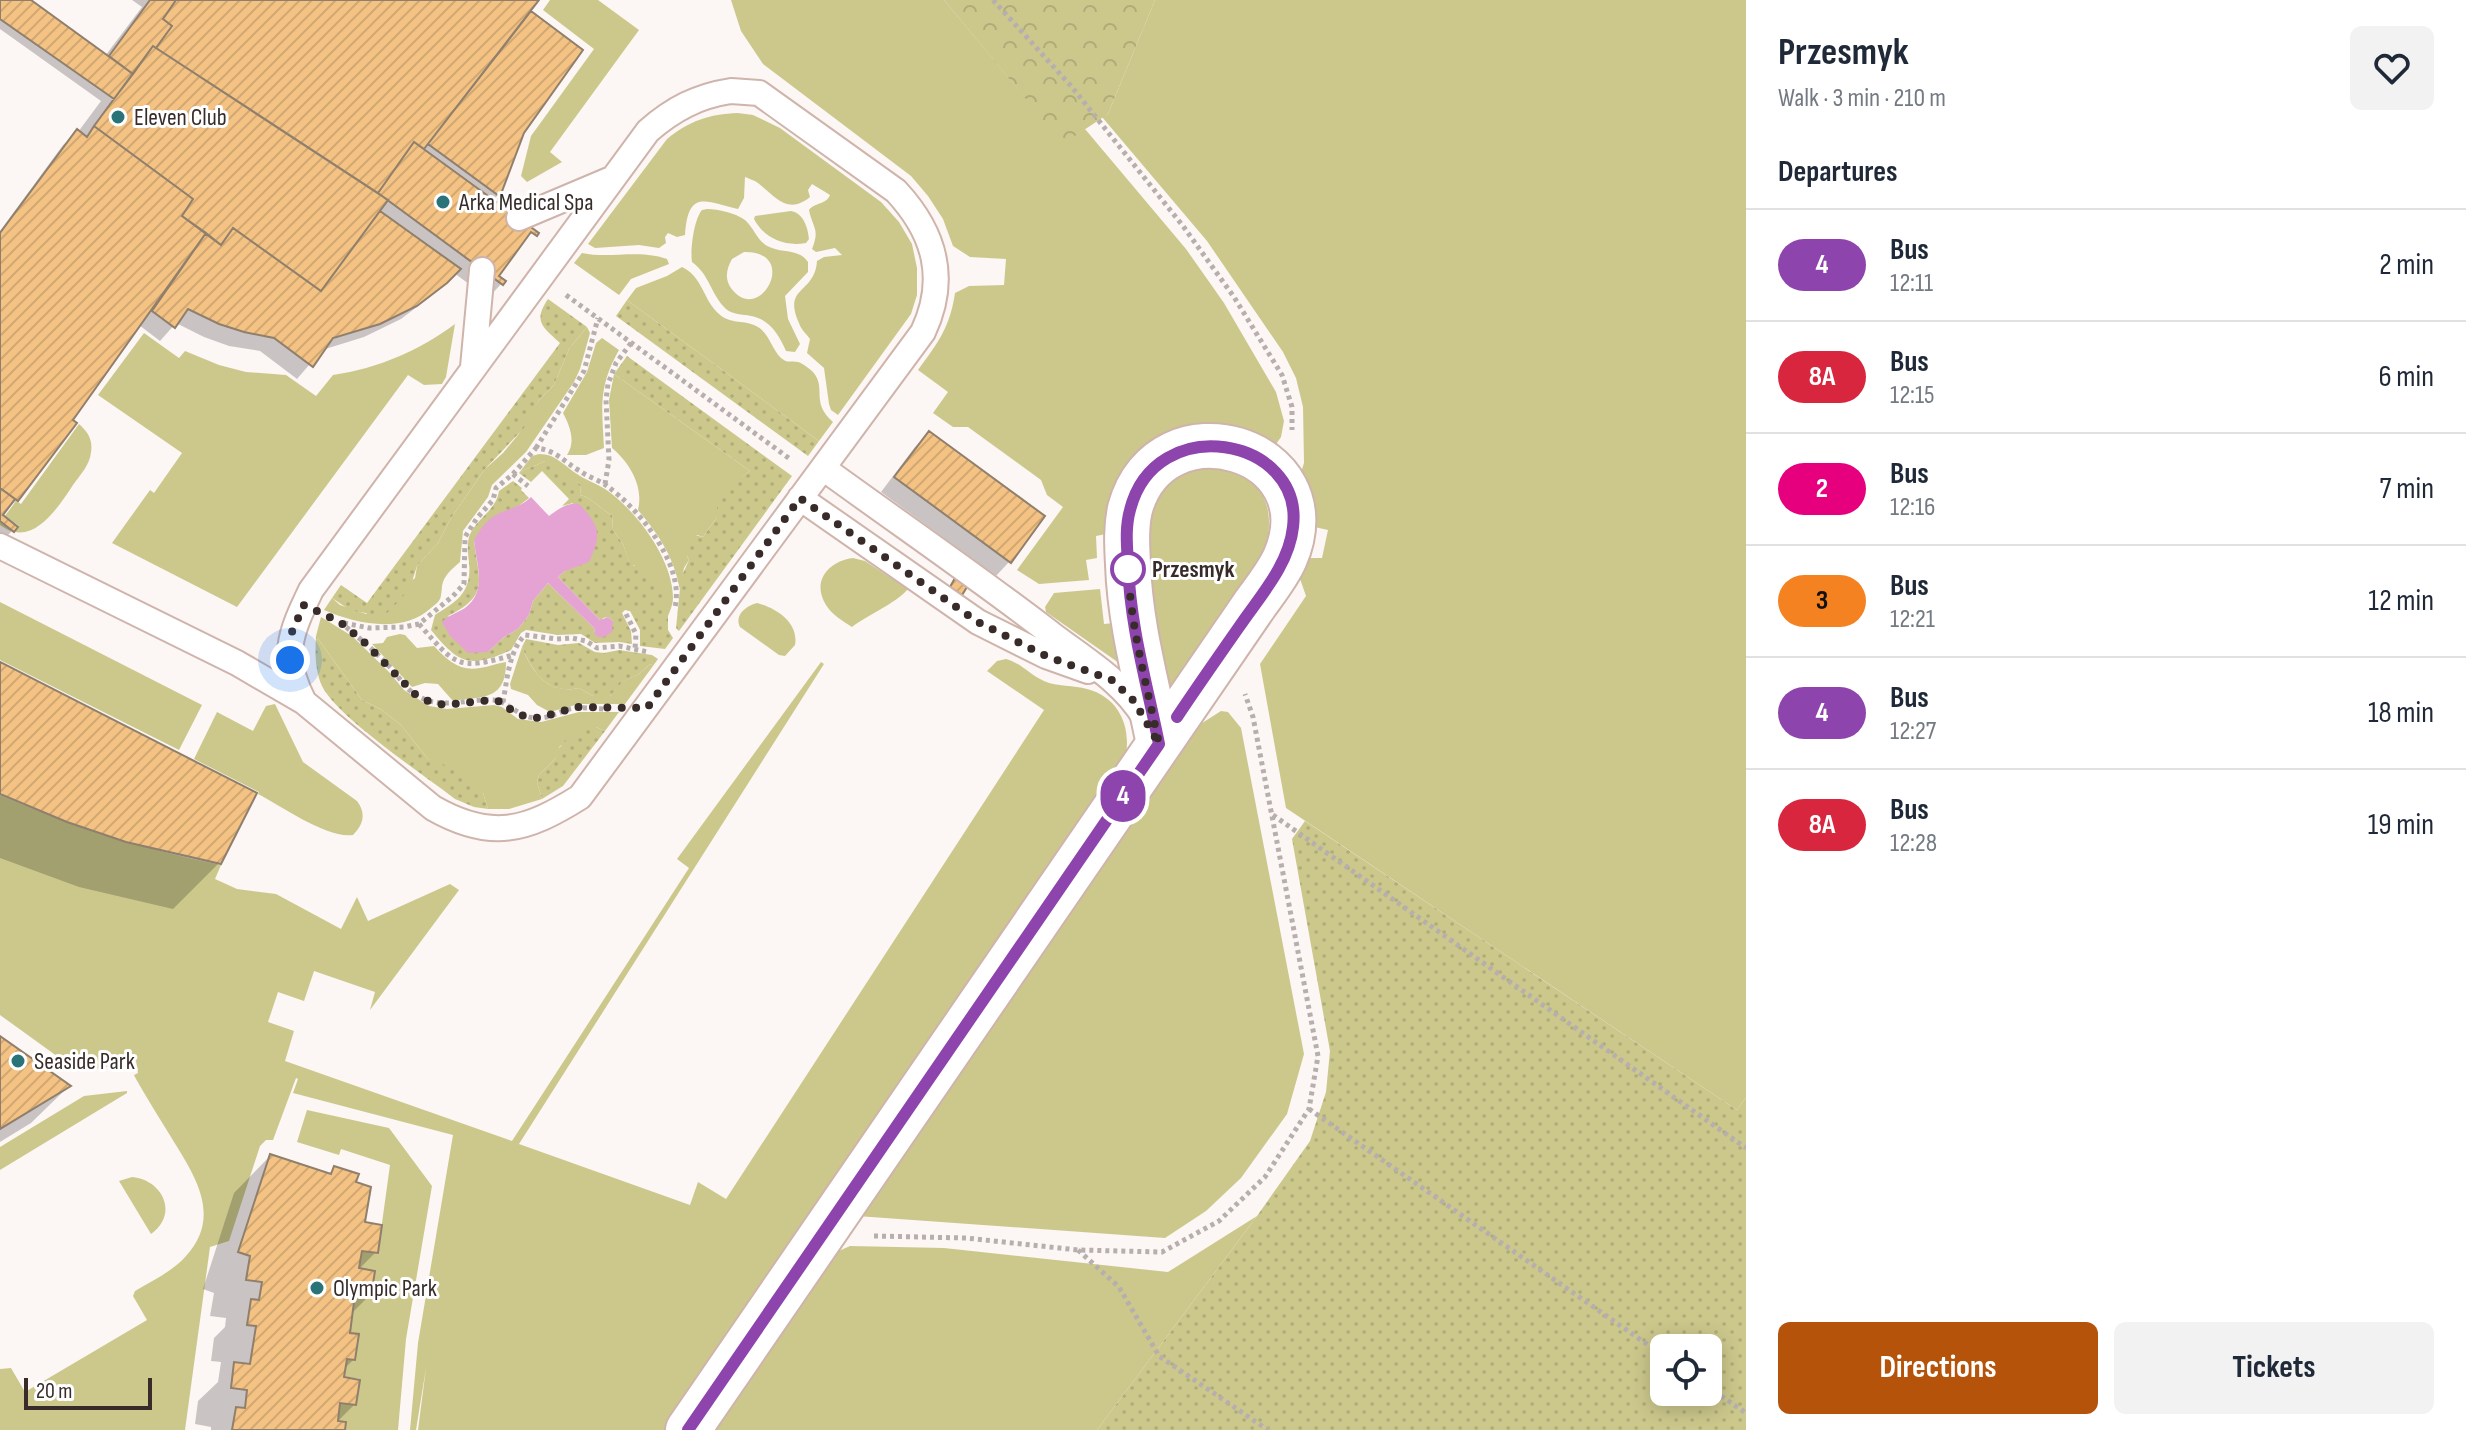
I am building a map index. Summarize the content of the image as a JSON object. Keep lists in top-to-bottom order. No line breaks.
{"places":["Eleven Club","Arka Medical Spa","Przesmyk","Seaside Park","Olympic Park"],"lines":["bus line 4"],"scale_bar":"20 m","page":{"on_map":"4","heading":[["Przesmyk","Walk · 3 min · 210 m"],"Departures"],"list":[{"mark":"4","name":"Bus","note":"12:11","value":"2 min"},{"mark":"8A","name":"Bus","note":"12:15","value":"6 min"},{"mark":"2","name":"Bus","note":"12:16","value":"7 min"},{"mark":"3","name":"Bus","note":"12:21","value":"12 min"},{"mark":"4","name":"Bus","note":"12:27","value":"18 min"},{"mark":"8A","name":"Bus","note":"12:28","value":"19 min"}],"buttons":["Directions","Tickets"],"scale":"20 m"}}
